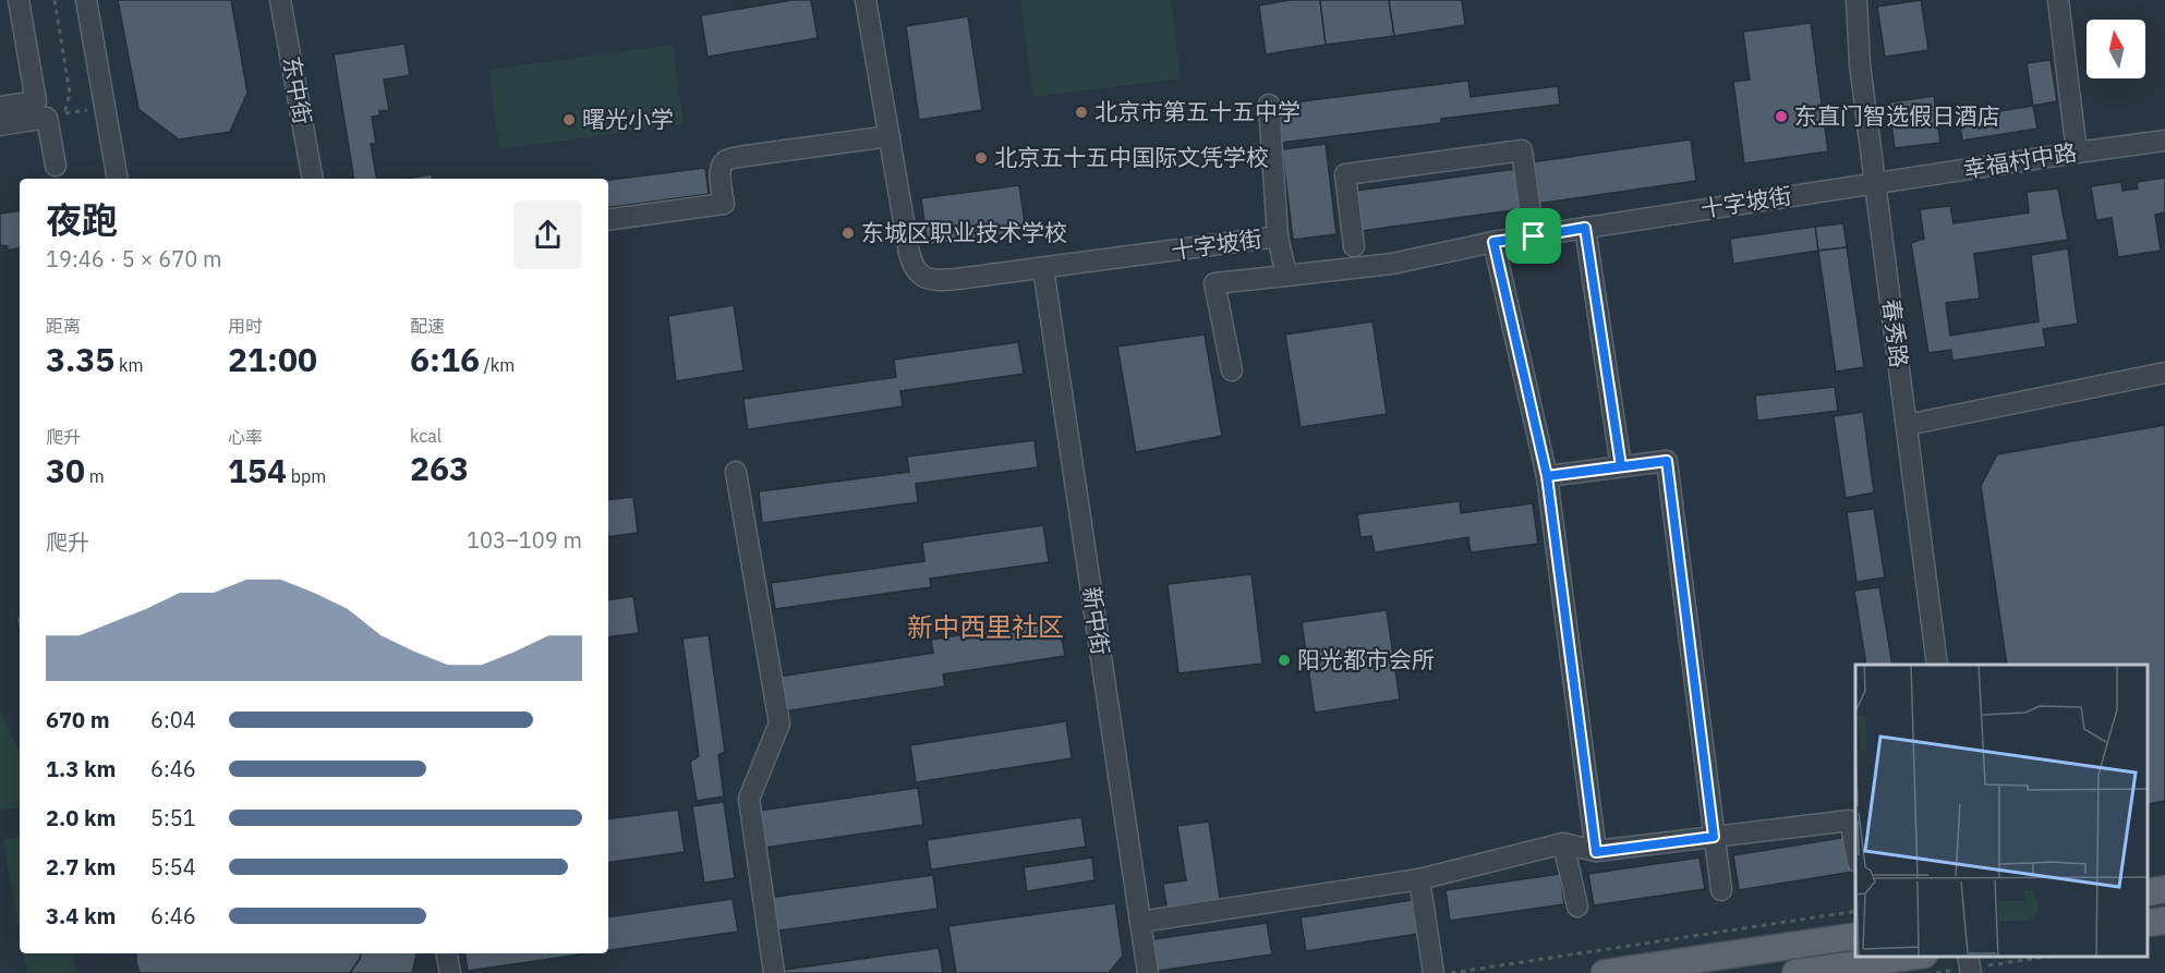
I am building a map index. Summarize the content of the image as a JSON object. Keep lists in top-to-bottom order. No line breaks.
{"streets":{"street":["东中街","幸福村中路","十字坡街","春秀路","新中街"]},"crossings":[["幸福村中路","十字坡街"],["幸福村中路","春秀路"],["十字坡街","春秀路"],["十字坡街","新中街"]],"districts":["新中西里社区"],"places":["北京市第五十五中学","东直门智选假日酒店","曙光小学","北京五十五中国际文凭学校","东城区职业技术学校","阳光都市会所"],"north":"top","page":{"heading":["夜跑","19:46 · 5 × 670 m"],"stats":[["距离","3.35 km"],["用时","21:00"],["配速","6:16 /km"],["爬升","30 m"],["心率","154 bpm"],["kcal","263"]],"chart":["爬升","103–109 m"],"list":[{"name":"670 m","note":"6:04"},{"name":"1.3 km","note":"6:46"},{"name":"2.0 km","note":"5:51"},{"name":"2.7 km","note":"5:54"},{"name":"3.4 km","note":"6:46"}]}}
